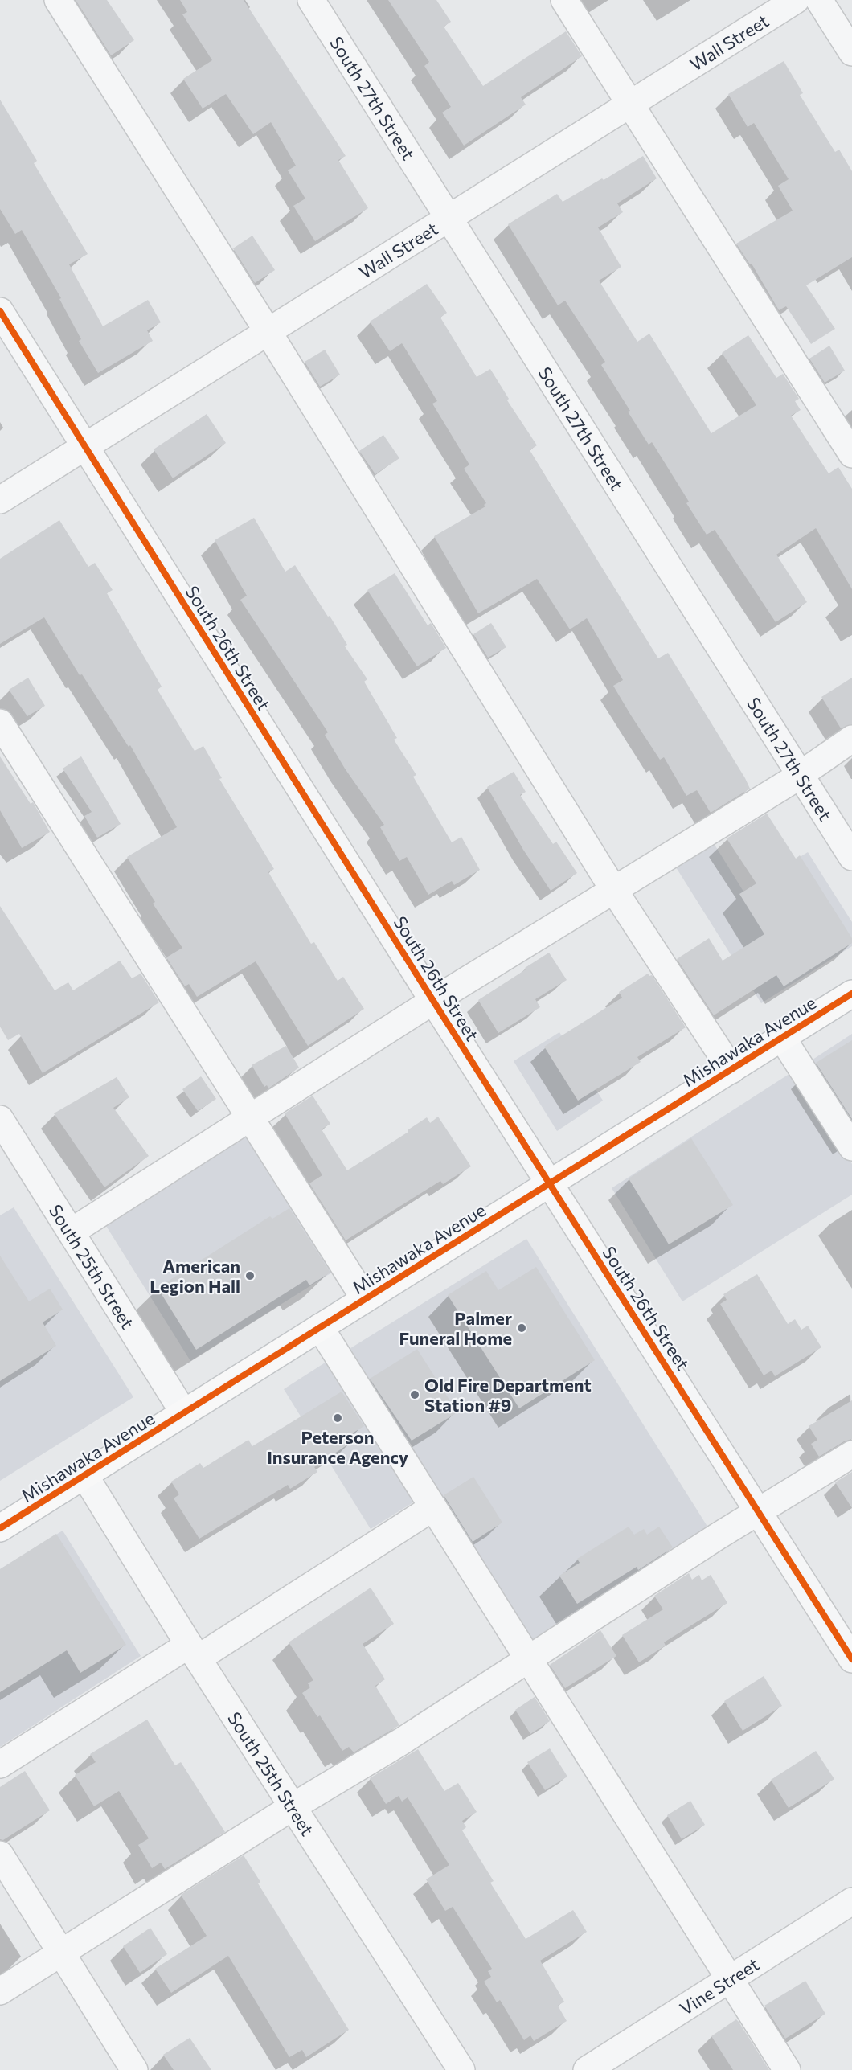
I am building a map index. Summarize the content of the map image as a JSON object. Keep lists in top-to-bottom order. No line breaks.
{"streets":{"main road":["Mishawaka Avenue"],"street":["Wall Street","South 27th Street","South 26th Street","South 25th Street","Vine Street"]},"crossings":[["Wall Street","South 27th Street"],["Wall Street","South 26th Street"],["South 26th Street","Mishawaka Avenue"],["Mishawaka Avenue","South 25th Street"]],"places":["American Legion Hall","Palmer Funeral Home","Old Fire Department Station #9","Peterson Insurance Agency"]}
